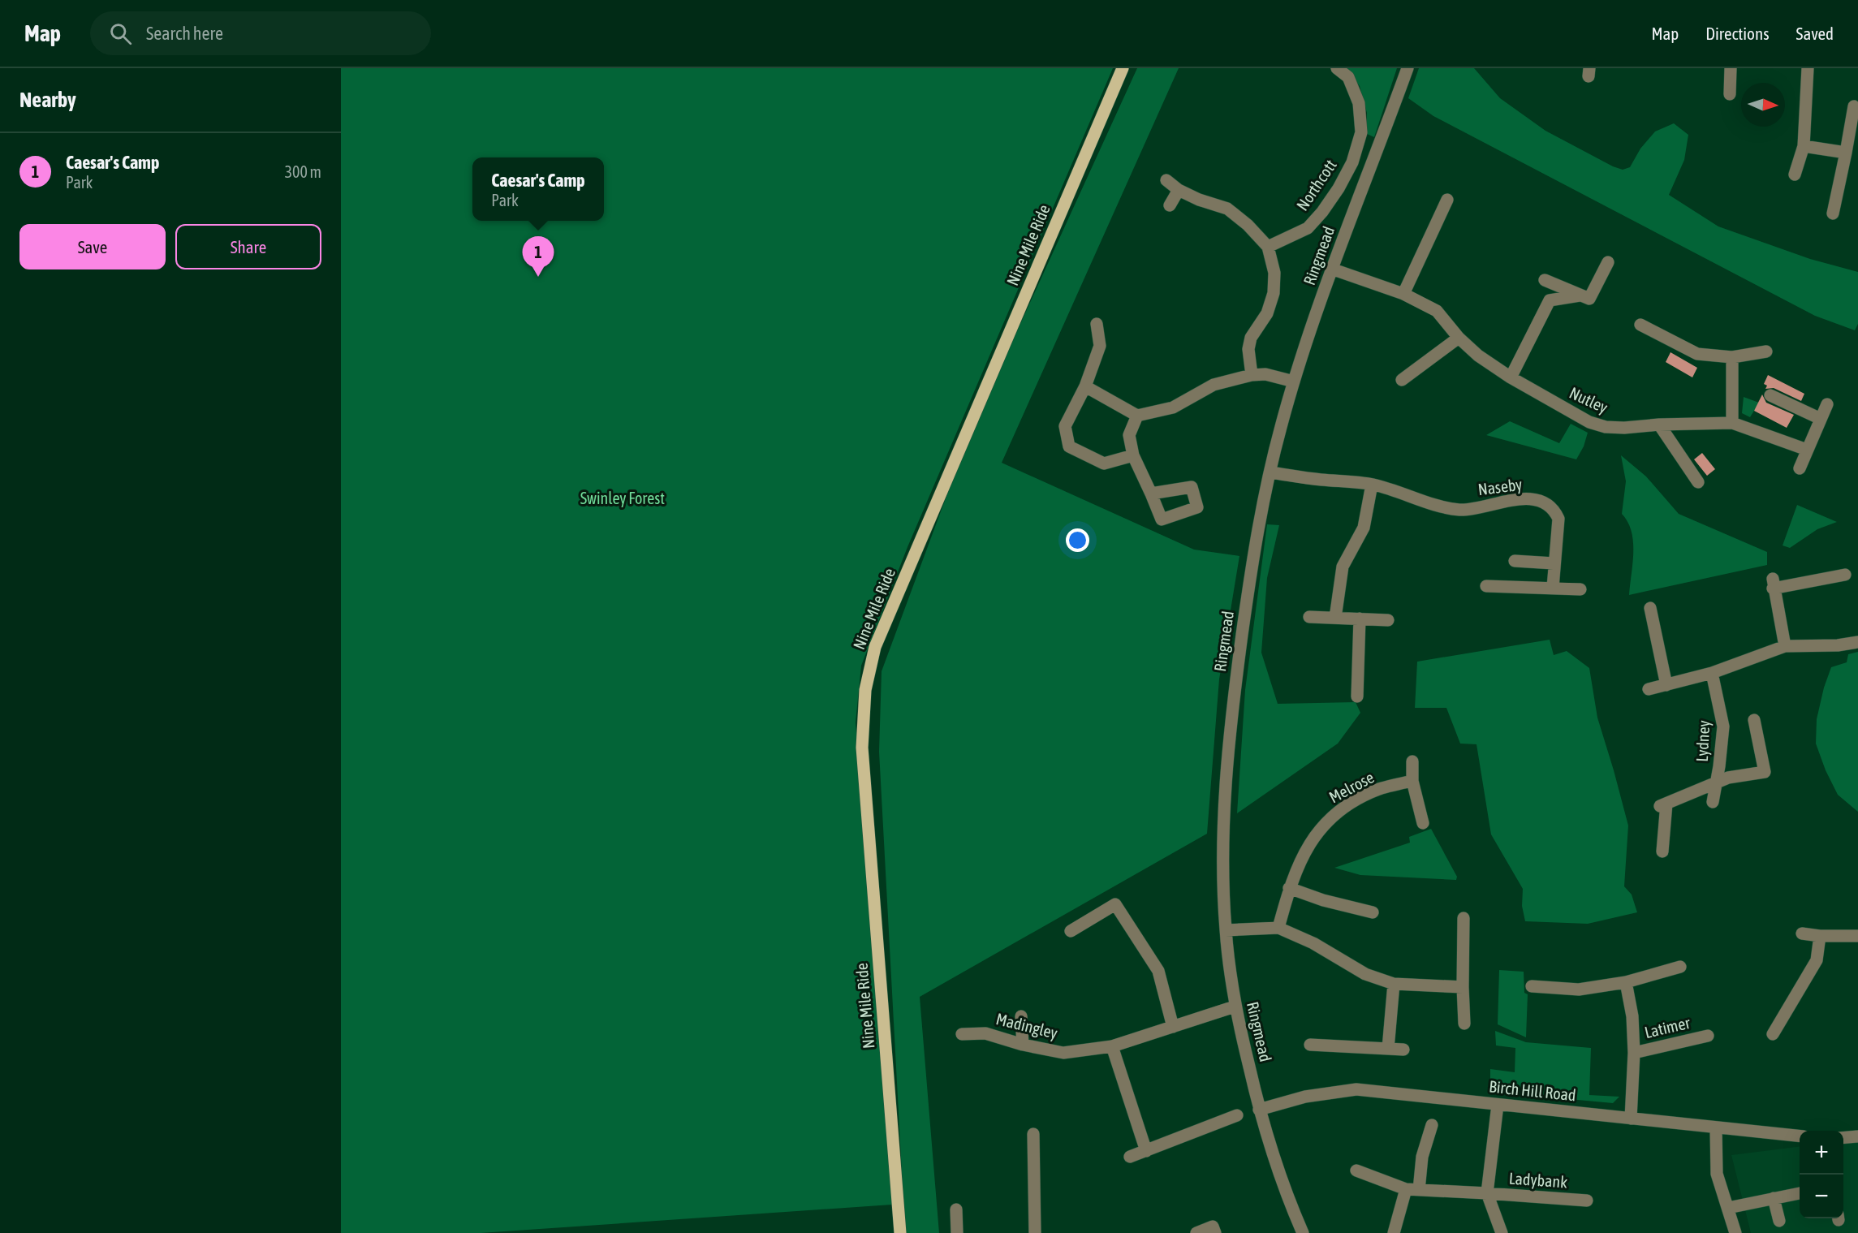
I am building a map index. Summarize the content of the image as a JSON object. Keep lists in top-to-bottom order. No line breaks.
{"streets":{"main road":["Nine Mile Ride"],"street":["Northcott","Ringmead","Nutley","Naseby","Lydney","Melrose","Madingley","Latimer","Birch Hill Road","Ladybank"]},"crossings":[["Ringmead","Nutley"],["Ringmead","Naseby"],["Ringmead","Madingley"],["Ringmead","Birch Hill Road"],["Latimer","Birch Hill Road"],["Birch Hill Road","Ladybank"]],"parks":["Swinley Forest"],"north":"right","page":{"header":"Map","search":"Search here","nav":["Map","Directions","Saved"],"heading":"Nearby","list":[{"mark":"1","name":"Caesar's Camp","note":"Park","value":"300 m"}],"popup":["Caesar's Camp","Park"],"buttons":["Save","Share"],"pins":"1","map_buttons":["+","−"]}}
